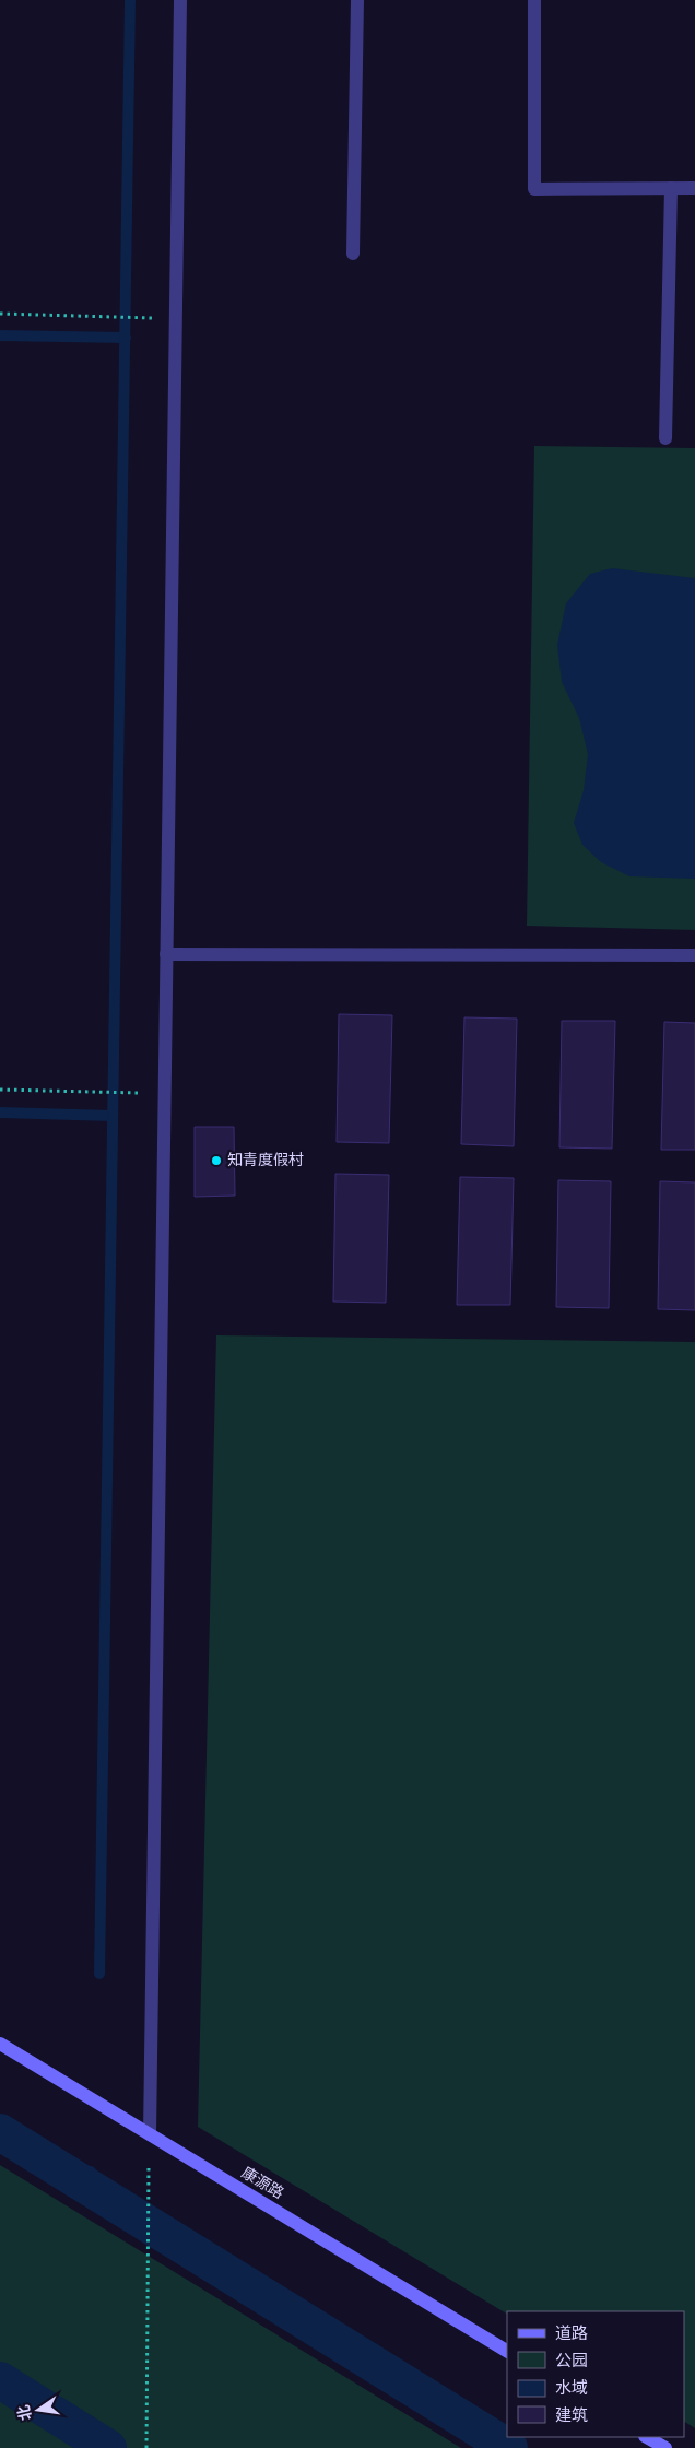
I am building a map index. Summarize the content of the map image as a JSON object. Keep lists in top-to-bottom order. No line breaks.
{"streets":{"street":["康源路"]},"places":["知青度假村"],"legend":["道路","公园","水域","建筑"],"north":"left"}
